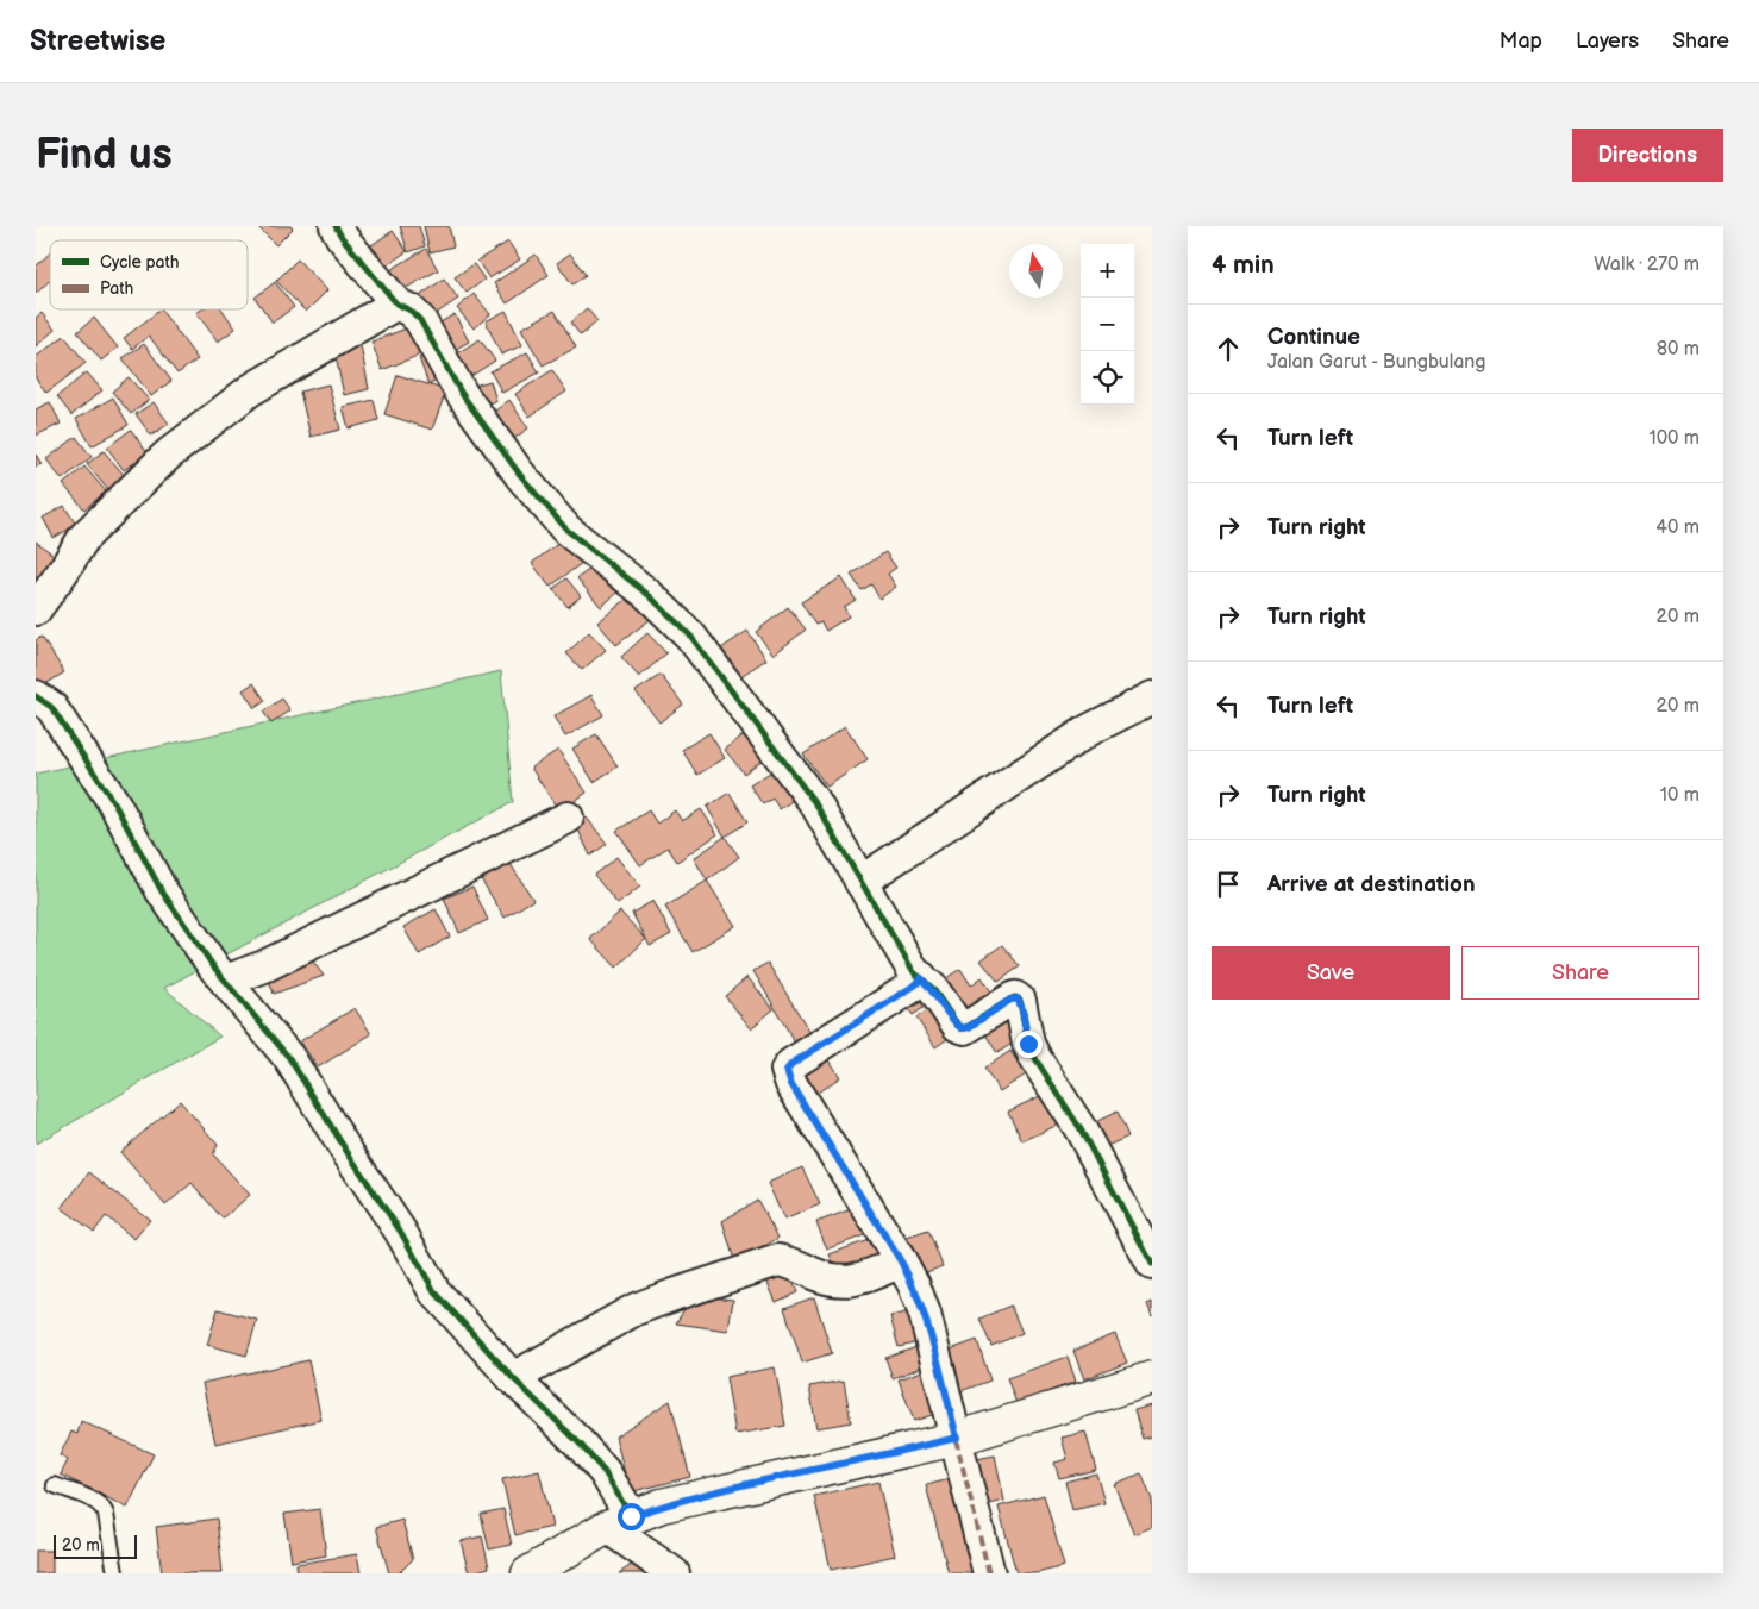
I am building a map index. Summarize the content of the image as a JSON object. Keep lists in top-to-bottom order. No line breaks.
{"legend":["Cycle path","Path"],"scale_bar":"20 m","north":"top","page":{"header":"Streetwise","nav":["Map","Layers","Share"],"buttons":["Directions",["Save","Share"]],"title":"Find us","heading":["4 min","Walk · 270 m"],"map_buttons":["+","−"],"list":[["Continue","Jalan Garut - Bungbulang","80 m"],["Turn left","100 m"],["Turn right","40 m"],["Turn right","20 m"],["Turn left","20 m"],["Turn right","10 m"],"Arrive at destination"],"scale":"20 m"}}
